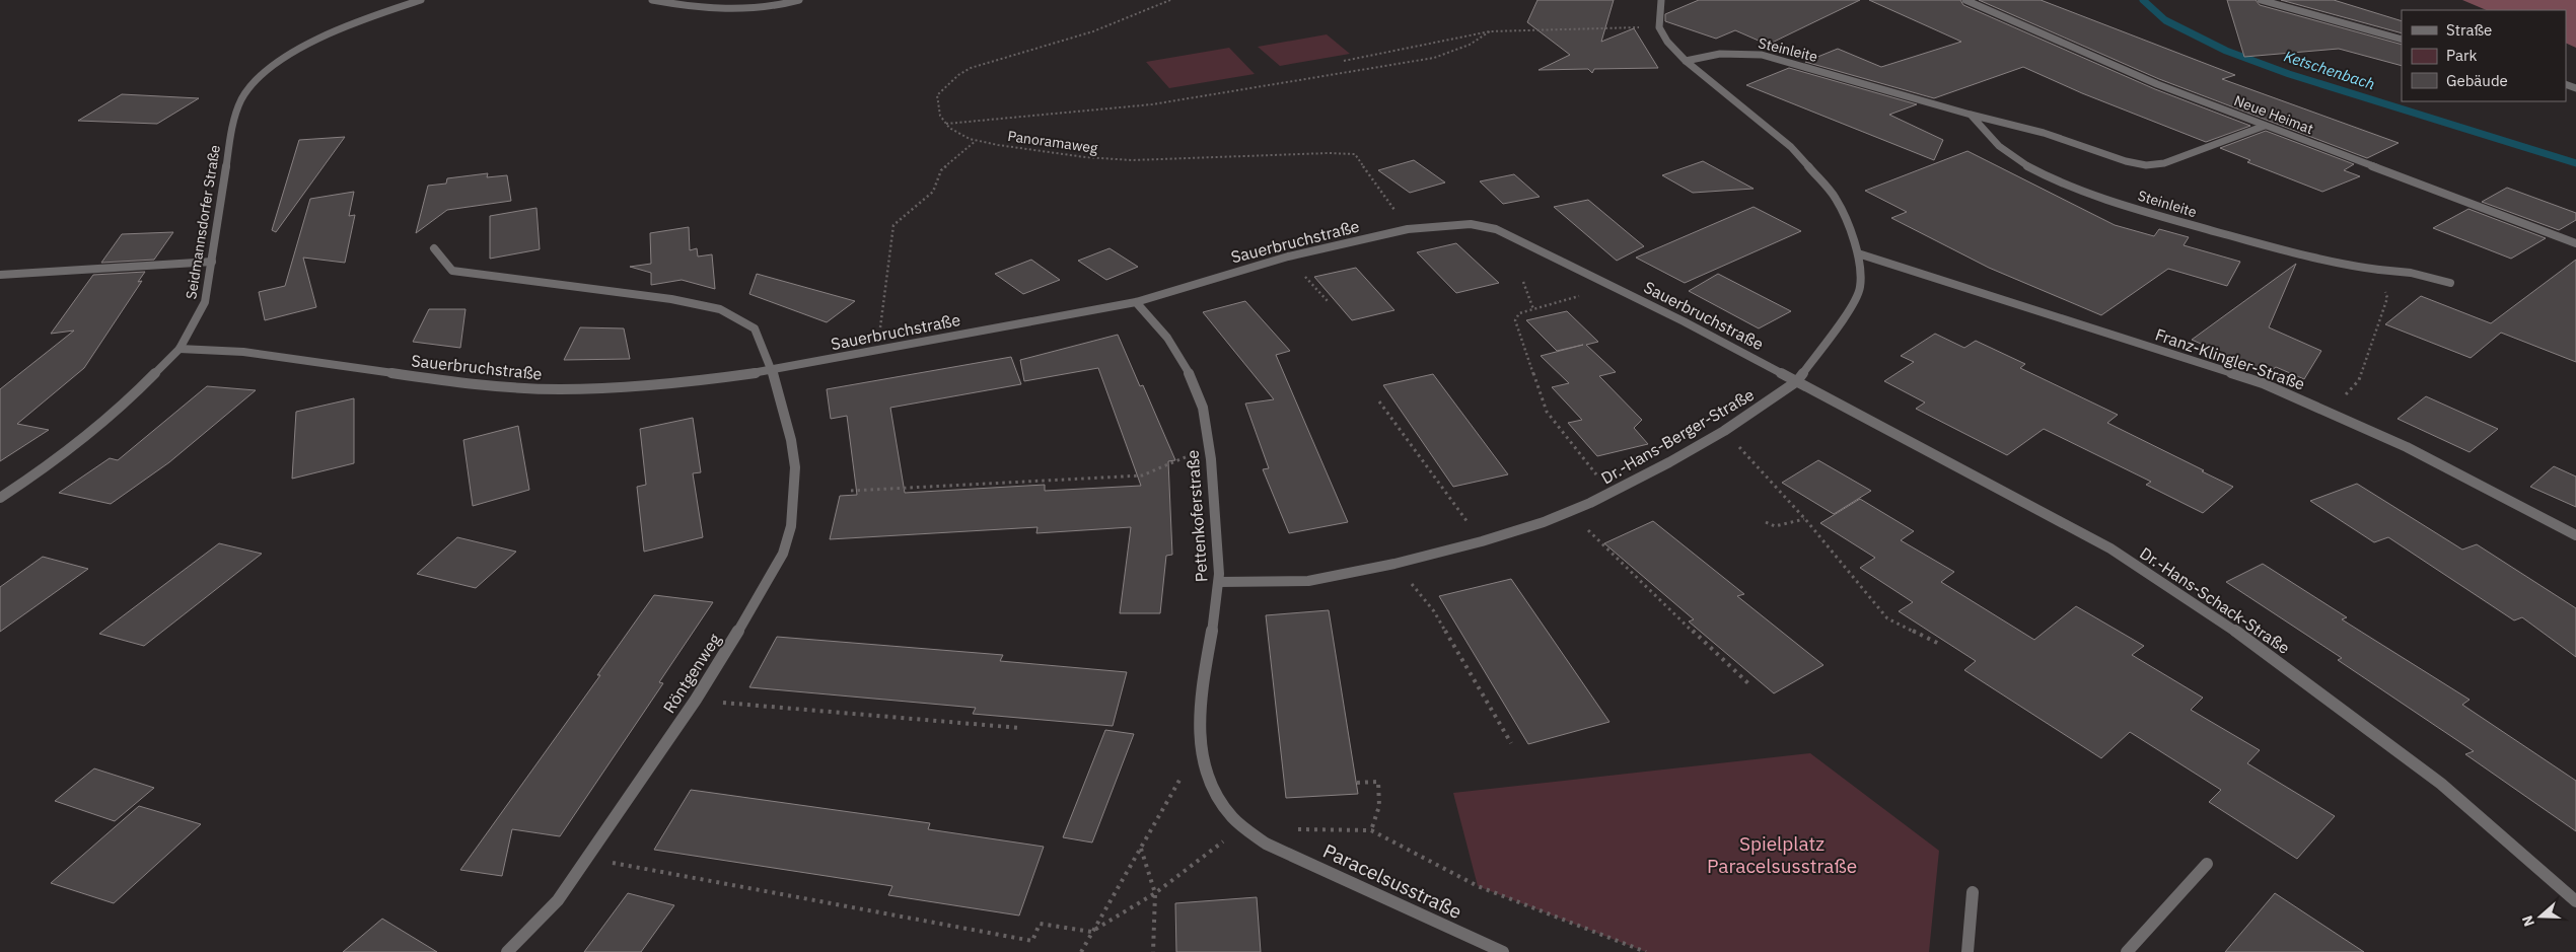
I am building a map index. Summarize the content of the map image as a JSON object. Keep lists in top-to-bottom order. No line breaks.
{"streets":{"street":["Steinleite","Neue Heimat","Seidmannsdorfer Straße","Sauerbruchstraße","Franz-Klingler-Straße","Dr.-Hans-Berger-Straße","Pettenkoferstraße","Dr.-Hans-Schack-Straße","Röntgenweg","Paracelsusstraße"],"path":["Panoramaweg"]},"crossings":[["Steinleite","Neue Heimat"],["Steinleite","Dr.-Hans-Berger-Straße"],["Panoramaweg","Sauerbruchstraße"],["Seidmannsdorfer Straße","Sauerbruchstraße"],["Sauerbruchstraße","Dr.-Hans-Berger-Straße"],["Sauerbruchstraße","Pettenkoferstraße"],["Sauerbruchstraße","Dr.-Hans-Schack-Straße"],["Sauerbruchstraße","Röntgenweg"],["Franz-Klingler-Straße","Dr.-Hans-Berger-Straße"],["Dr.-Hans-Berger-Straße","Pettenkoferstraße"],["Dr.-Hans-Berger-Straße","Dr.-Hans-Schack-Straße"],["Pettenkoferstraße","Paracelsusstraße"]],"water":["Ketschenbach"],"parks":["Spielplatz Paracelsusstraße"],"legend":["Straße","Park","Gebäude"],"north":"left"}
